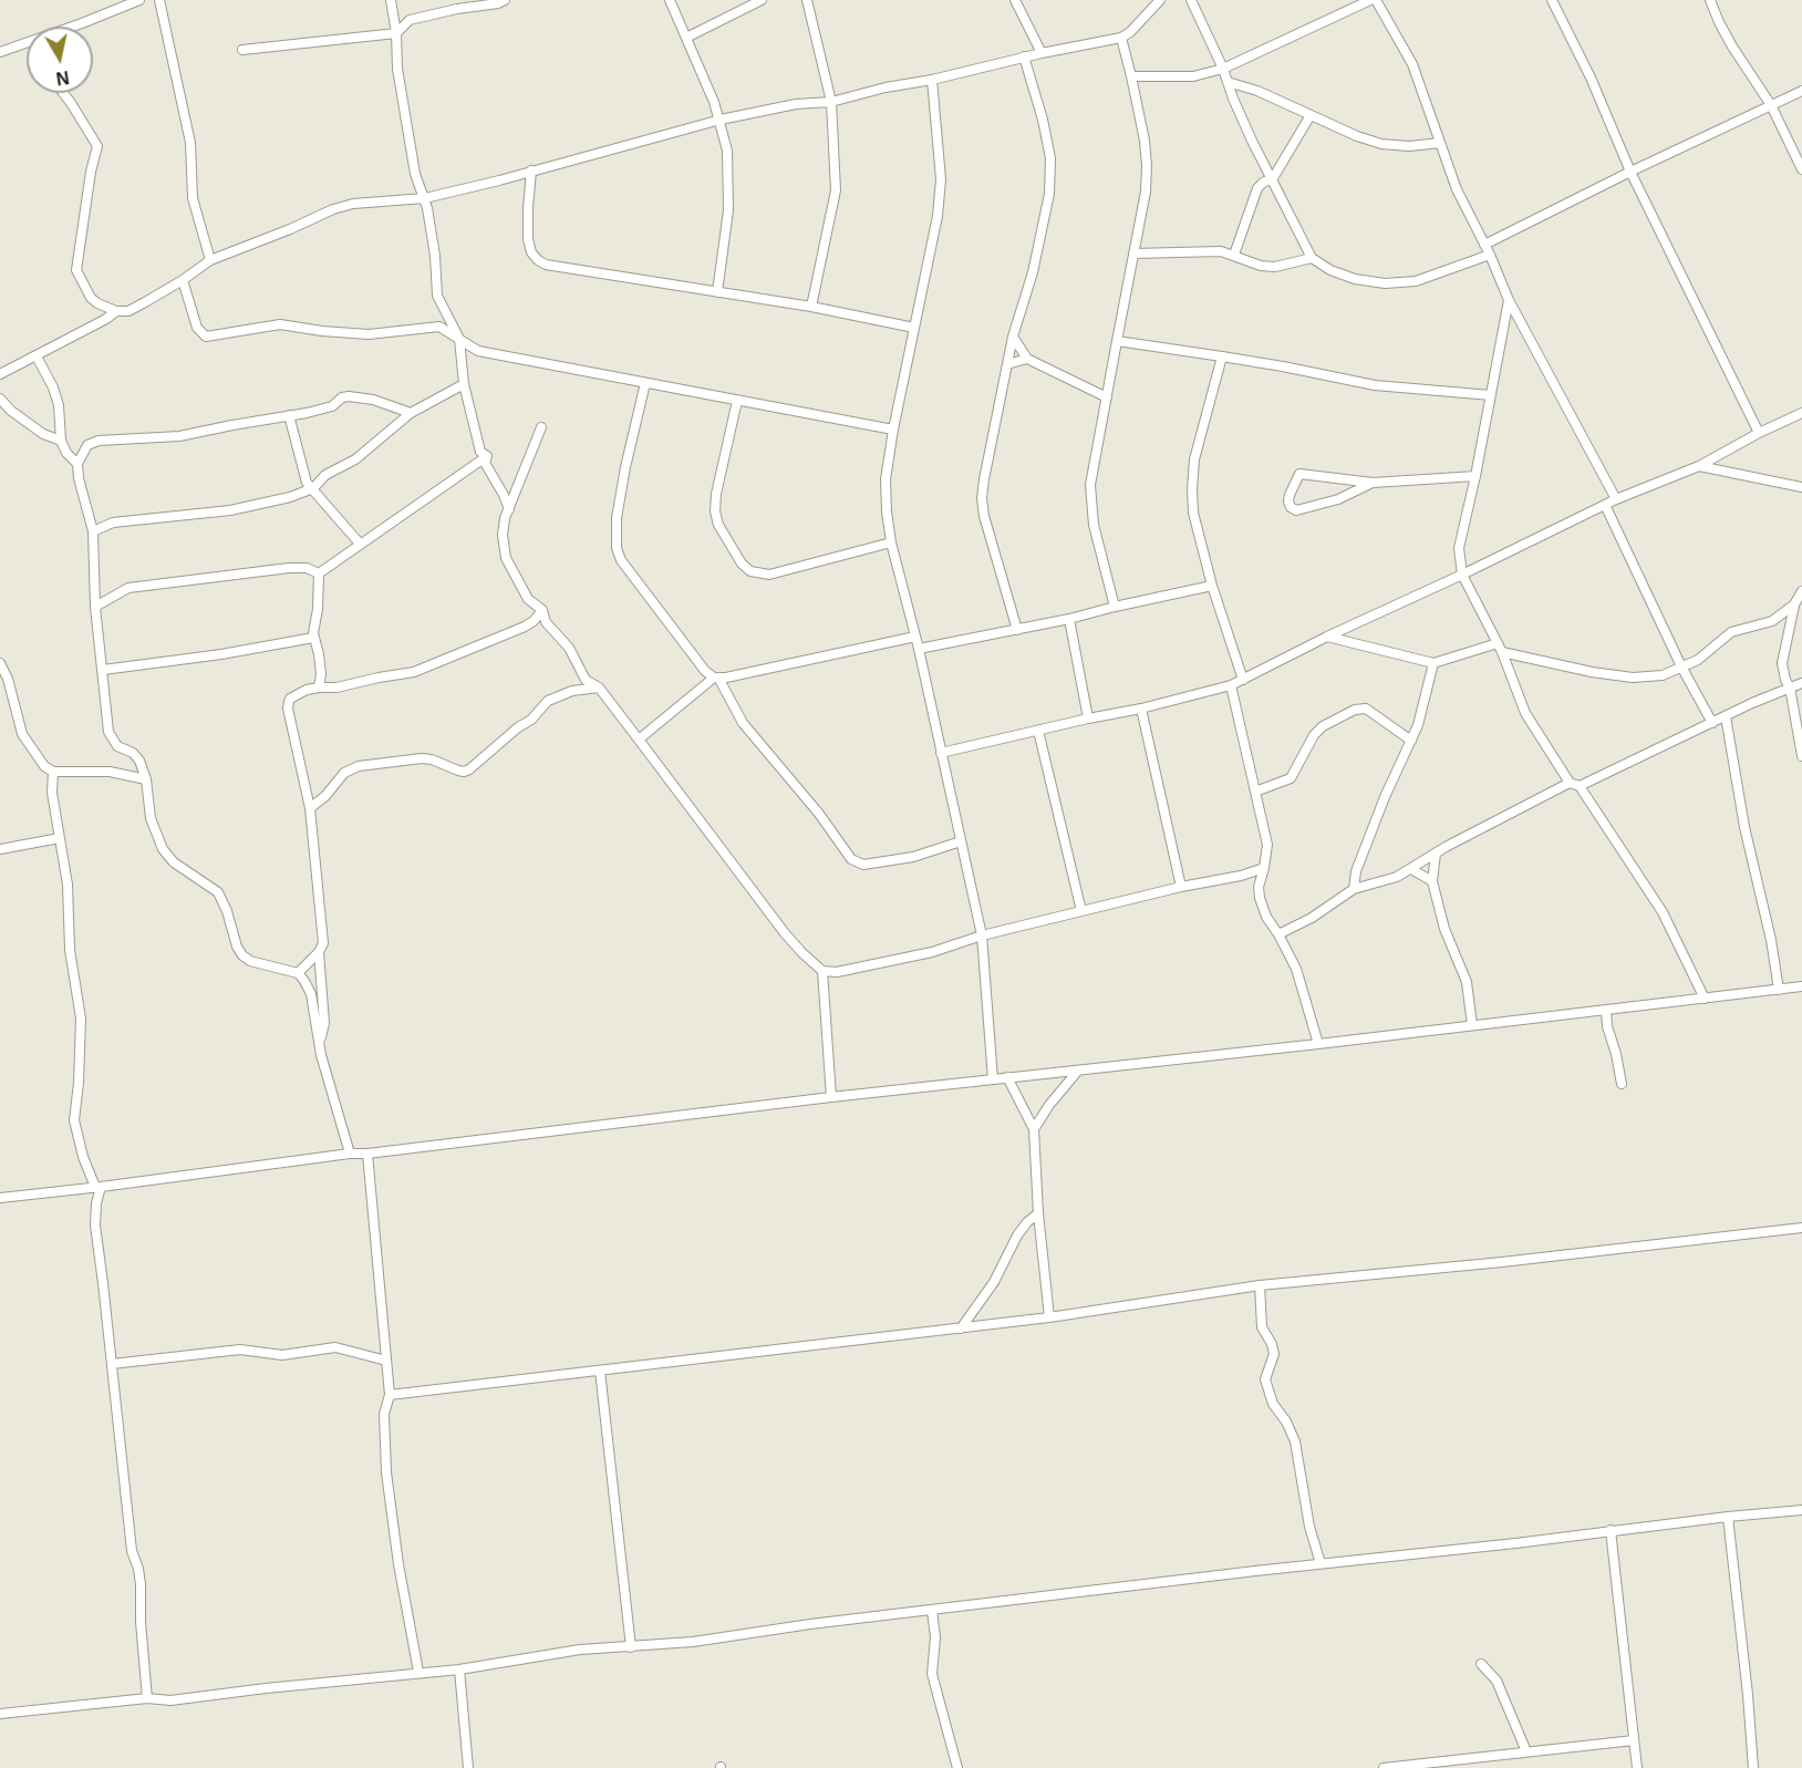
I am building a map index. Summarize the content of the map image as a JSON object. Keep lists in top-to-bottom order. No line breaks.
{"north":"bottom"}
